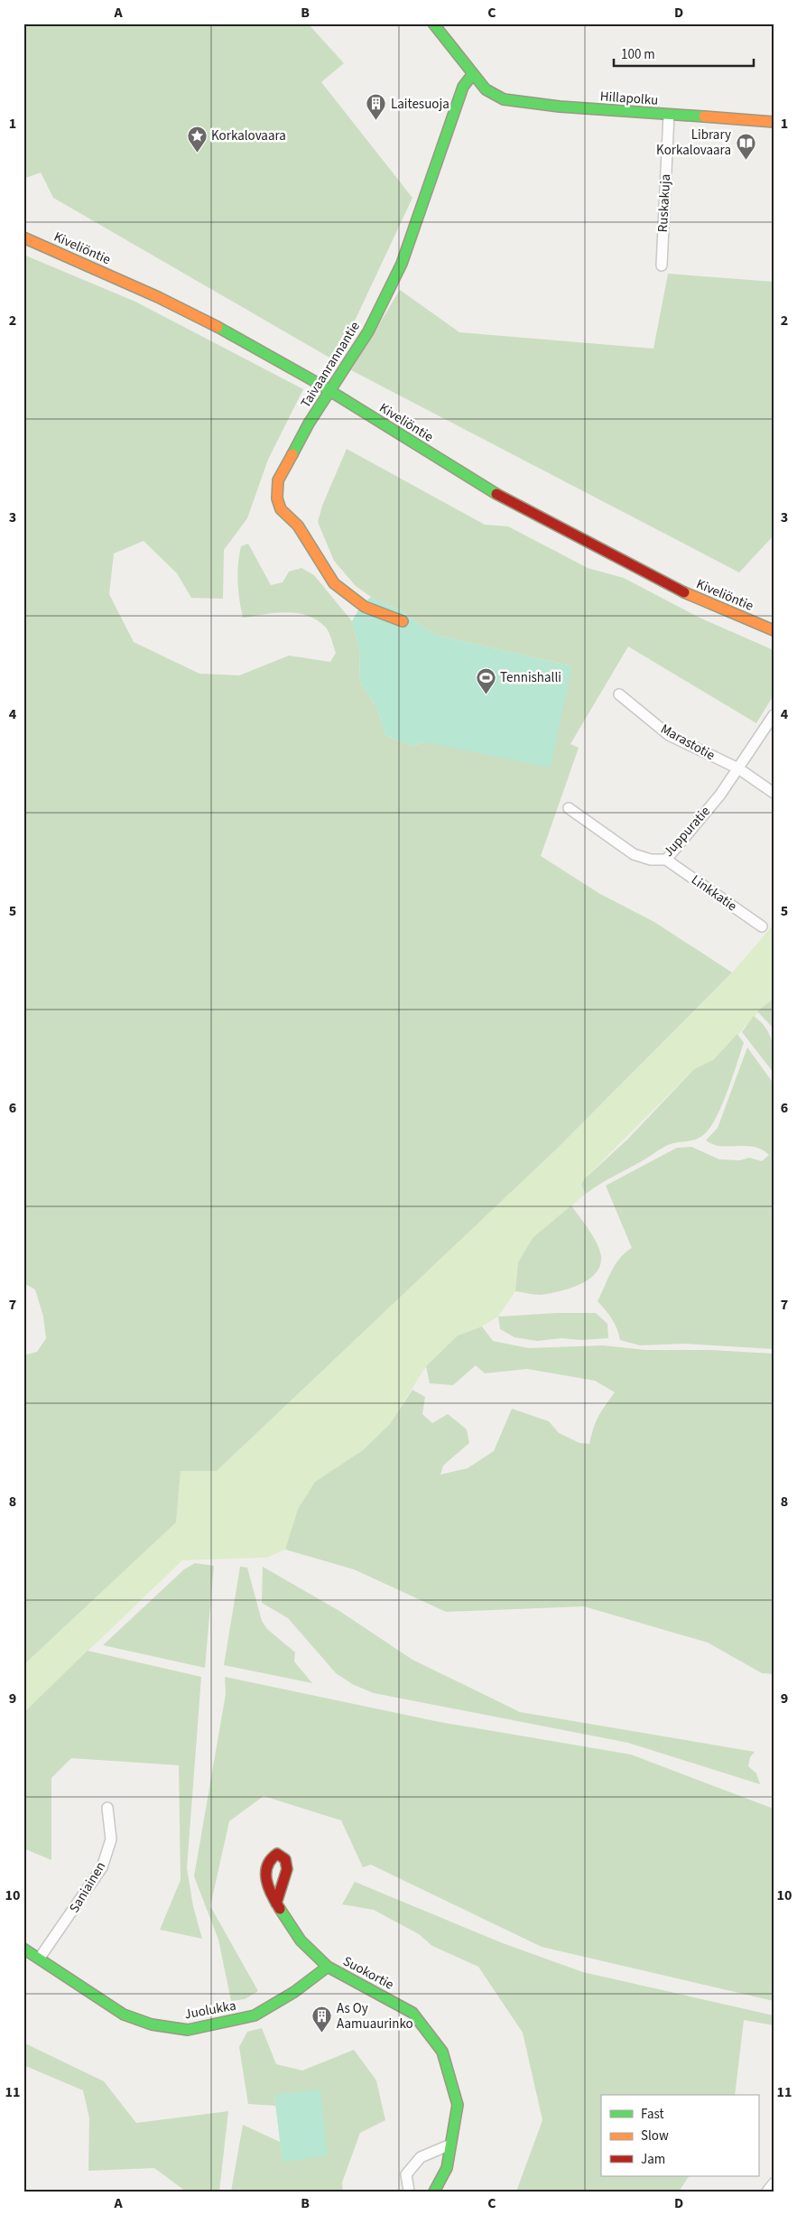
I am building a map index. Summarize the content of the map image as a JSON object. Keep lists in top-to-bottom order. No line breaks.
{"streets":{"street":["Hillapolku","Ruskakuja","Kiveliöntie","Taivaanrannantie","Marastotie","Juppuratie","Linkkatie","Saniainen","Suokortie","Juolukka"]},"crossings":[["Hillapolku","Ruskakuja"],["Hillapolku","Taivaanrannantie"],["Kiveliöntie","Taivaanrannantie"],["Marastotie","Juppuratie"],["Juppuratie","Linkkatie"],["Saniainen","Juolukka"],["Suokortie","Juolukka"]],"places":{"building":["Laitesuoja","As Oy Aamuaurinko"],"place":["Korkalovaara"],"library":["Library Korkalovaara"],"sports":["Tennishalli"]},"legend":["Fast","Slow","Jam"],"scale_bar":"100 m","grid":{"columns":["A","B","C","D"],"rows":["1","2","3","4","5","6","7","8","9","10","11"]}}
